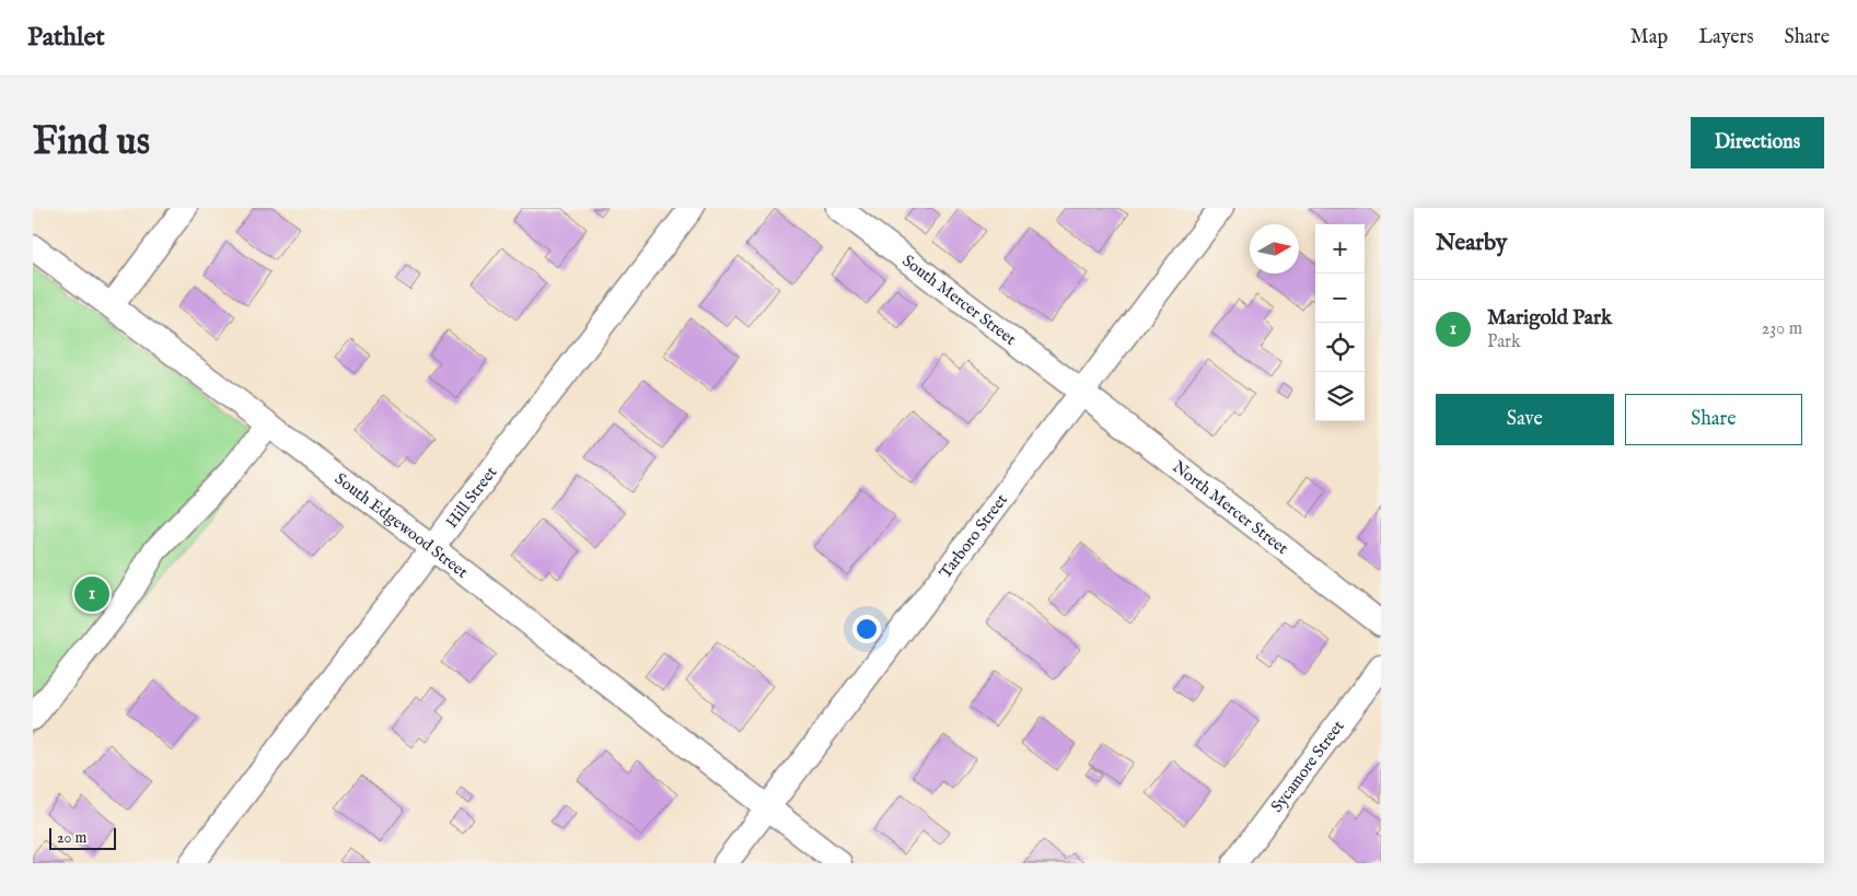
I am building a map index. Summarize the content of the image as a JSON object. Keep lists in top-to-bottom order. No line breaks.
{"streets":{"street":["South Mercer Street","Hill Street","North Mercer Street","South Edgewood Street","Tarboro Street","Sycamore Street"]},"crossings":[["South Mercer Street","North Mercer Street"],["South Mercer Street","Tarboro Street"],["Hill Street","South Edgewood Street"],["North Mercer Street","Tarboro Street"],["South Edgewood Street","Tarboro Street"]],"scale_bar":"20 m","north":"right","page":{"header":"Pathlet","nav":["Map","Layers","Share"],"buttons":["Directions",["Save","Share"]],"title":"Find us","heading":"Nearby","map_buttons":["+","−"],"list":[{"mark":"1","name":"Marigold Park","note":"Park","value":"230 m"}],"pins":"1","scale":"20 m"}}
